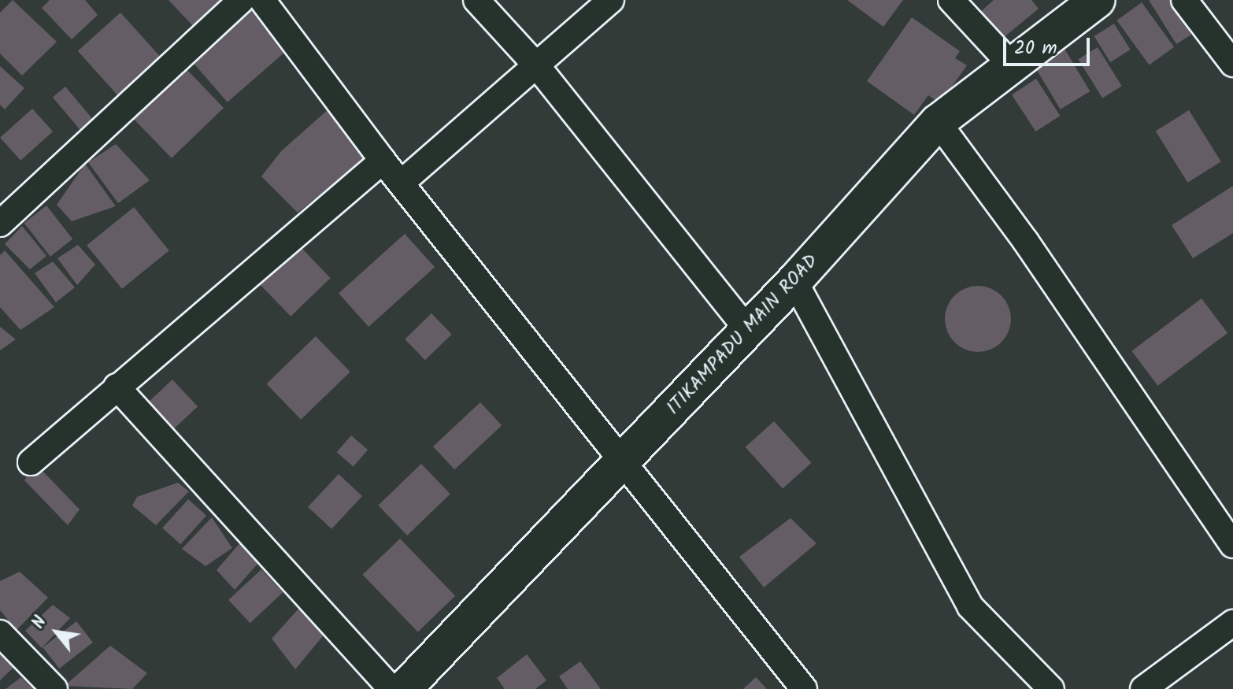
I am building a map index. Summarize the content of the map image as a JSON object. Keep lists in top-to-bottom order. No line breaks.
{"streets":{"street":["ITIKAMPADU MAIN ROAD"]},"scale_bar":"20 m","north":"top left"}
